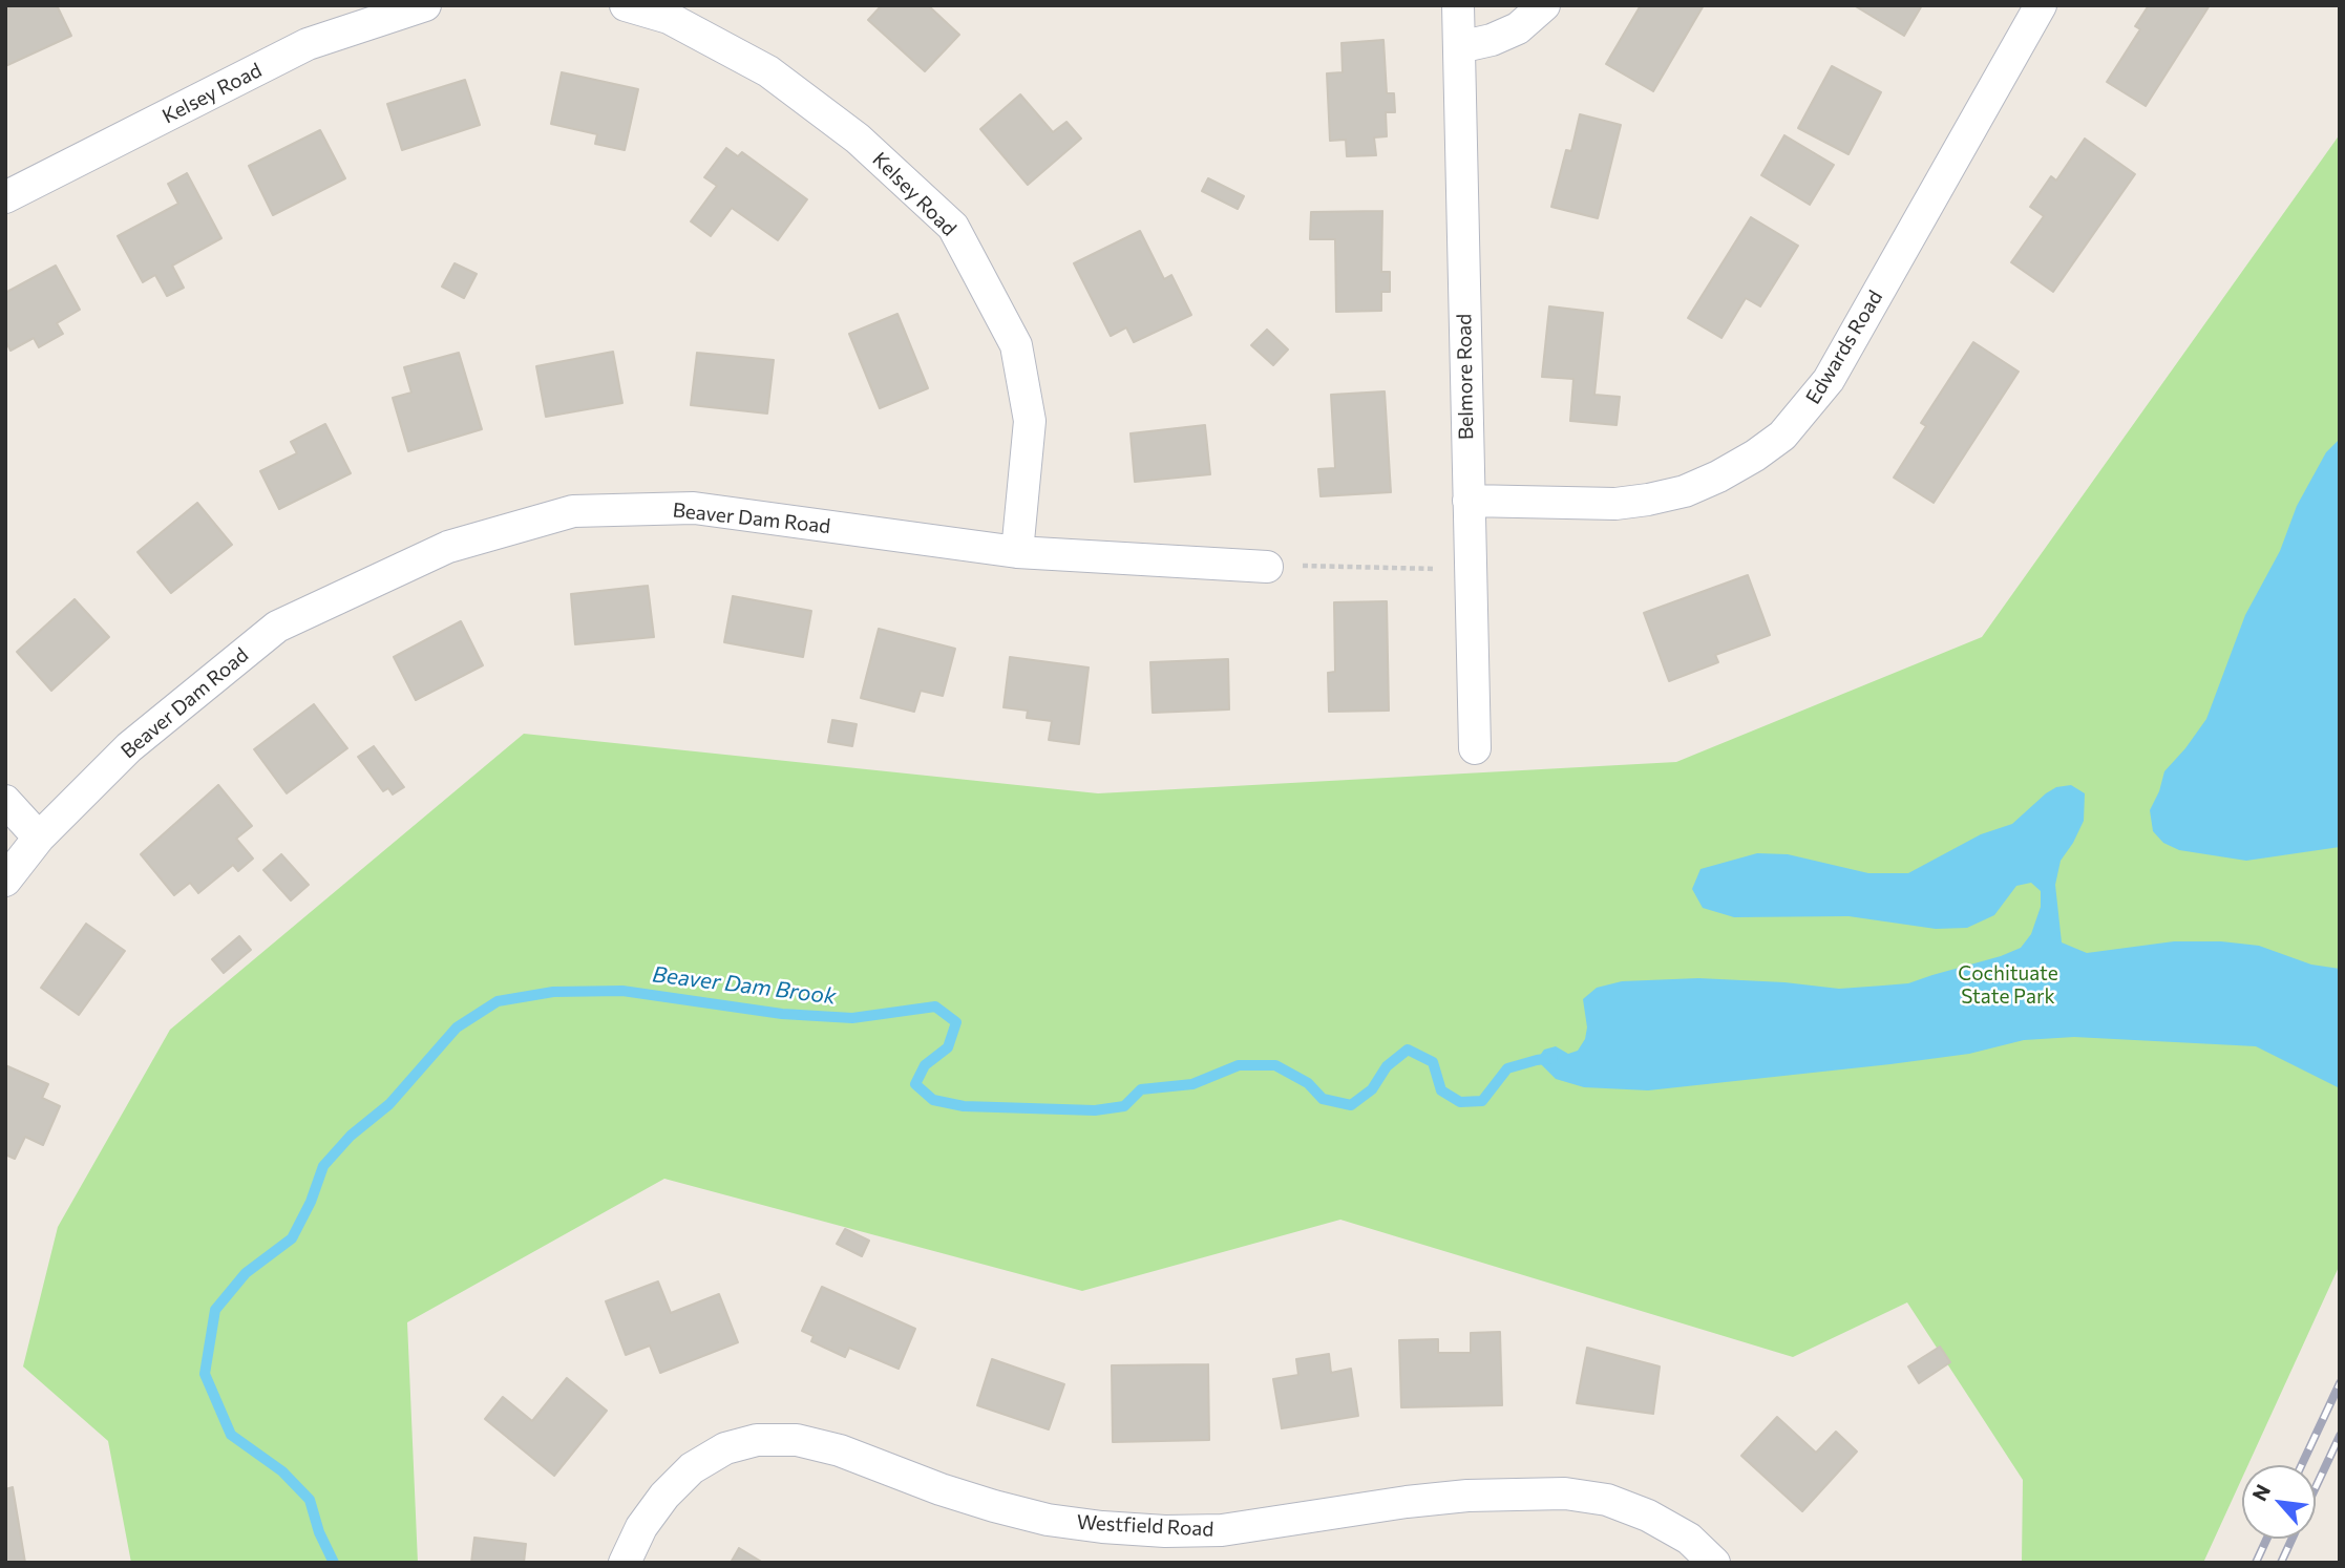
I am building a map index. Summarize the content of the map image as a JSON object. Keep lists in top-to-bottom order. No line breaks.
{"streets":{"street":["Kelsey Road","Edwards Road","Belmore Road","Beaver Dam Road","Westfield Road"]},"crossings":[["Kelsey Road","Beaver Dam Road"],["Edwards Road","Belmore Road"]],"water":["Beaver Dam Brook"],"parks":["Cochituate State Park"],"north":"top left"}
